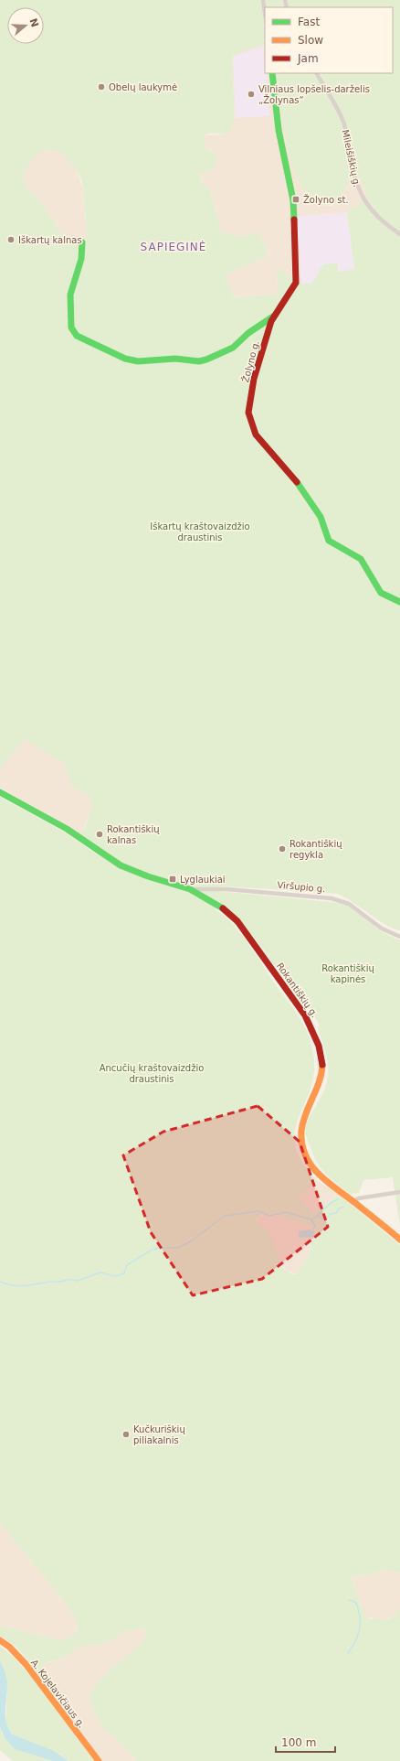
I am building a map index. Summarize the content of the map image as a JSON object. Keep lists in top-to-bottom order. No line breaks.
{"streets":{"street":["Mileišiškių g.","Žolyno g.","Viršupio g.","Rokantiškių g.","A. Kojelavičiaus g."]},"crossings":[["Viršupio g.","Rokantiškių g."]],"districts":["SAPIEGINĖ"],"parks":["Iškartų kraštovaizdžio draustinis","Rokantiškių kapinės","Ancučių kraštovaizdžio draustinis"],"places":{"other":["Obelų laukymė","Vilniaus lopšelis-darželis „Žolynas“","Iškartų kalnas","Rokantiškių kalnas","Rokantiškių regykla","Kučkuriškių piliakalnis"],"transit":["Žolyno st.","Lyglaukiai"]},"legend":["Fast","Slow","Jam"],"scale_bar":"100 m","north":"right"}
